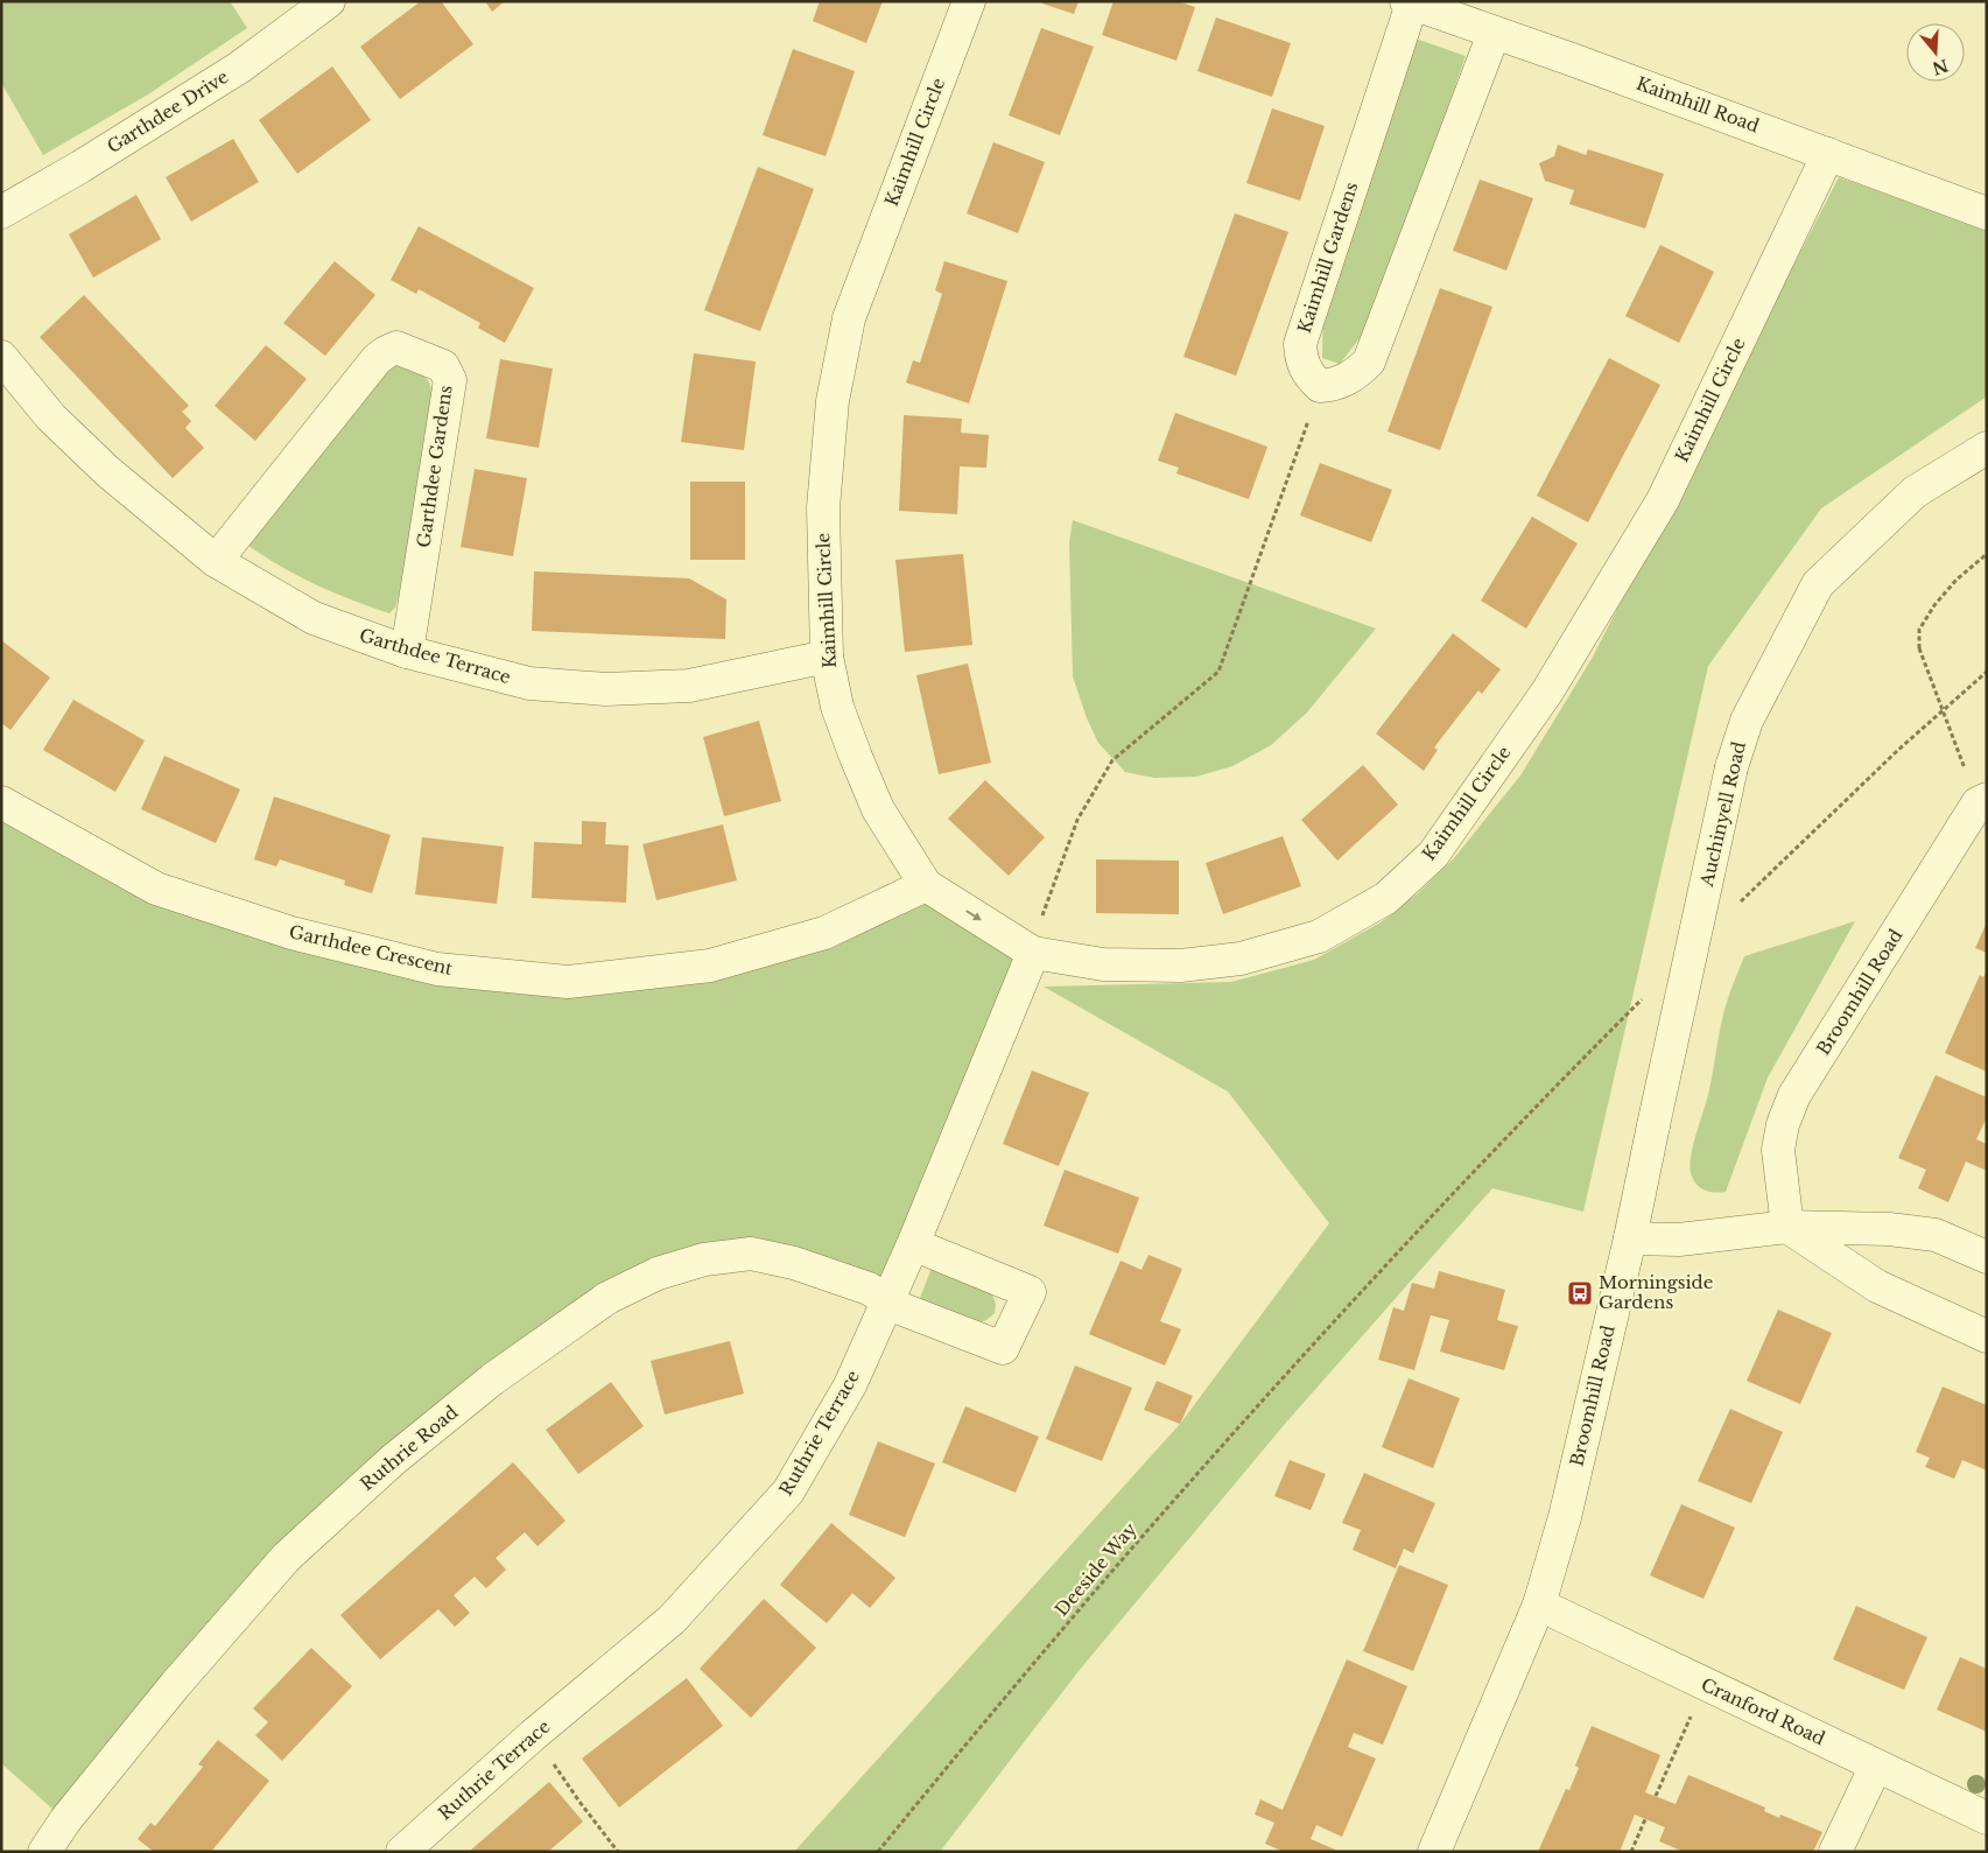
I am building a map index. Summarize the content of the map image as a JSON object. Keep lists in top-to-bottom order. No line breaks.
{"streets":{"street":["Kaimhill Road","Garthdee Drive","Kaimhill Circle","Kaimhill Gardens","Garthdee Gardens","Garthdee Terrace","Auchinyell Road","Garthdee Crescent","Broomhill Road","Ruthrie Terrace","Ruthrie Road","Cranford Road"],"path":["Deeside Way"]},"crossings":[["Kaimhill Road","Kaimhill Circle"],["Kaimhill Road","Kaimhill Gardens"],["Kaimhill Circle","Garthdee Terrace"],["Kaimhill Circle","Garthdee Crescent"],["Kaimhill Circle","Ruthrie Terrace"],["Garthdee Gardens","Garthdee Terrace"],["Auchinyell Road","Broomhill Road"],["Broomhill Road","Cranford Road"],["Ruthrie Terrace","Ruthrie Road"]],"places":{"bus stop":["Morningside Gardens"]},"north":"bottom"}
